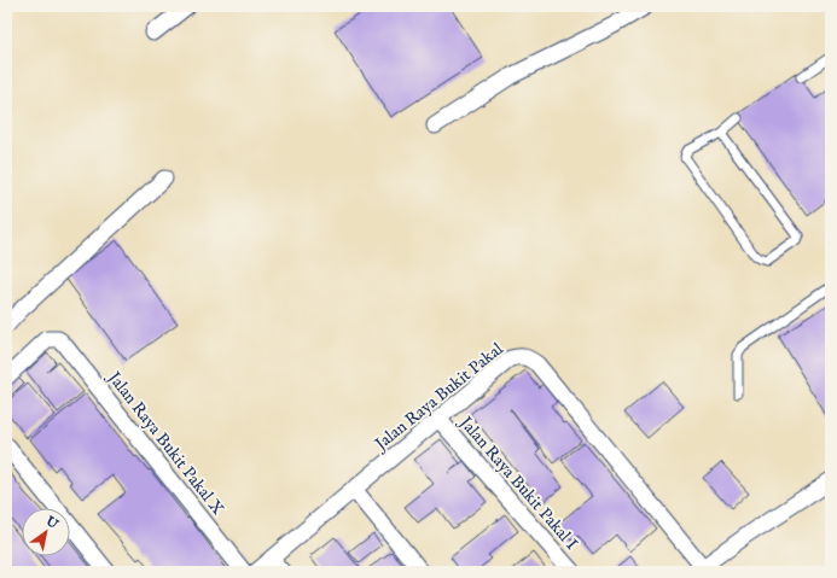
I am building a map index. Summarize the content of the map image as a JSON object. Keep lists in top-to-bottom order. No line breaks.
{"streets":{"street":["Jalan Raya Bukit Pakal","Jalan Raya Bukit Pakal X","Jalan Raya Bukit Pakal I"]},"crossings":[["Jalan Raya Bukit Pakal","Jalan Raya Bukit Pakal I"]],"north":"top right"}
